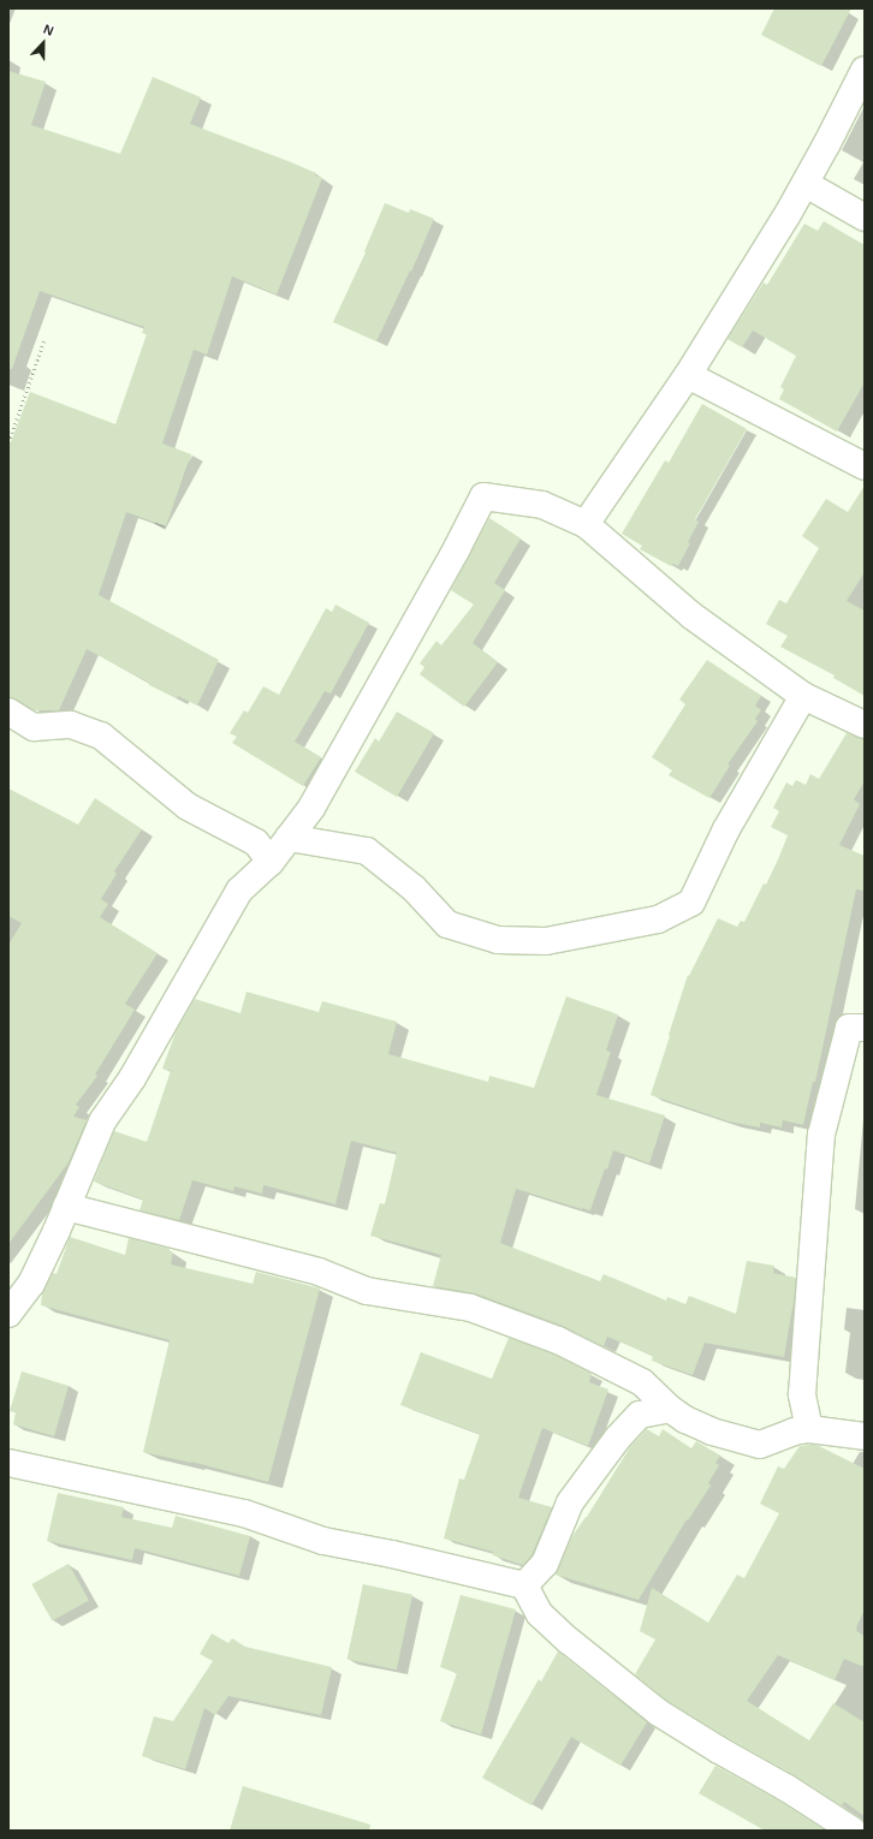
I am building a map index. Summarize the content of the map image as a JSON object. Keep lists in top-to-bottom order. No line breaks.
{"north":"top"}
